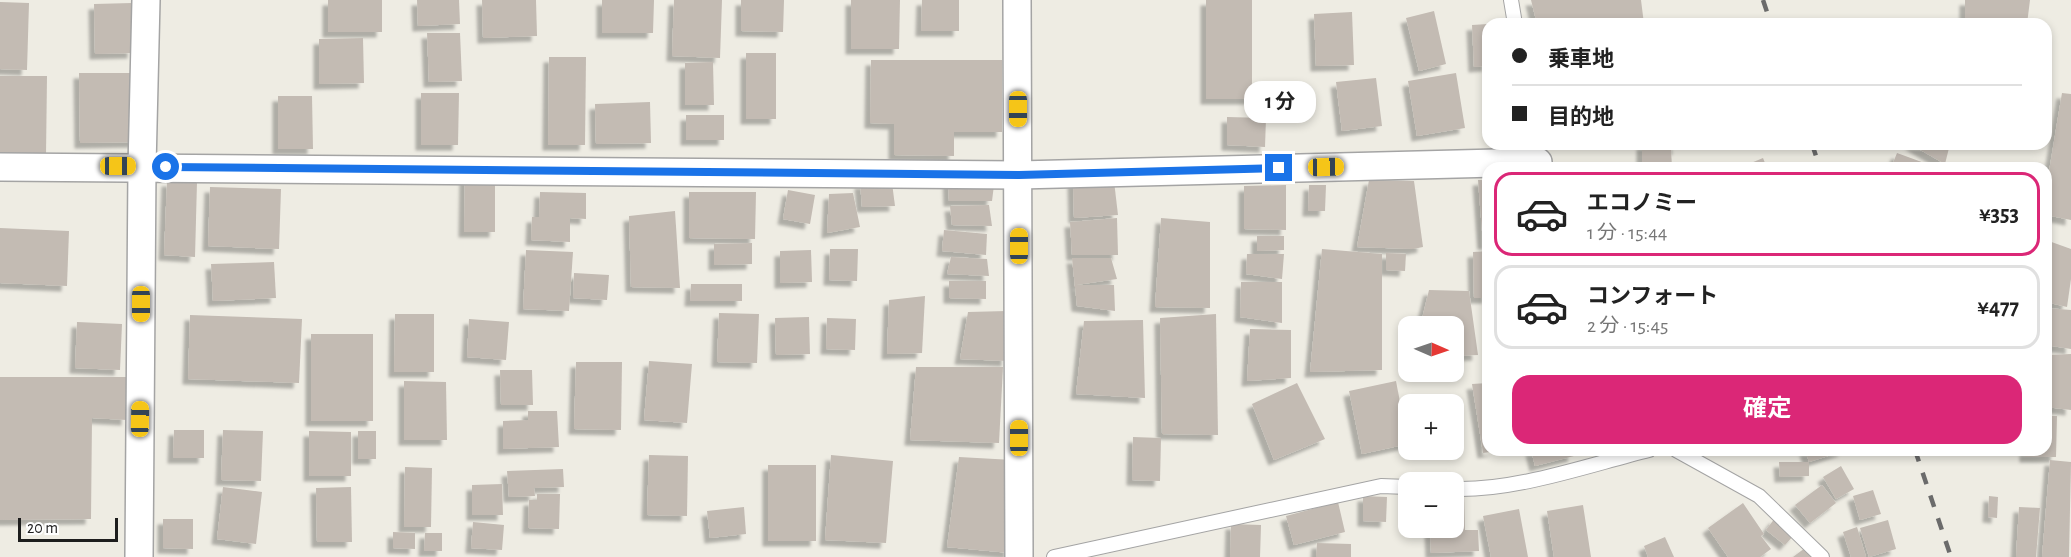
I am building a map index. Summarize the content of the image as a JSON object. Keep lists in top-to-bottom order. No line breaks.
{"scale_bar":"20 m","north":"right","page":{"banner":["乗車地","目的地"],"bubble":"1 分","list":[{"name":"エコノミー","note":"1 分 · 15:44","value":"¥353"},{"name":"コンフォート","note":"2 分 · 15:45","value":"¥477"}],"map_buttons":["+","−"],"buttons":"確定","scale":"20 m"}}
